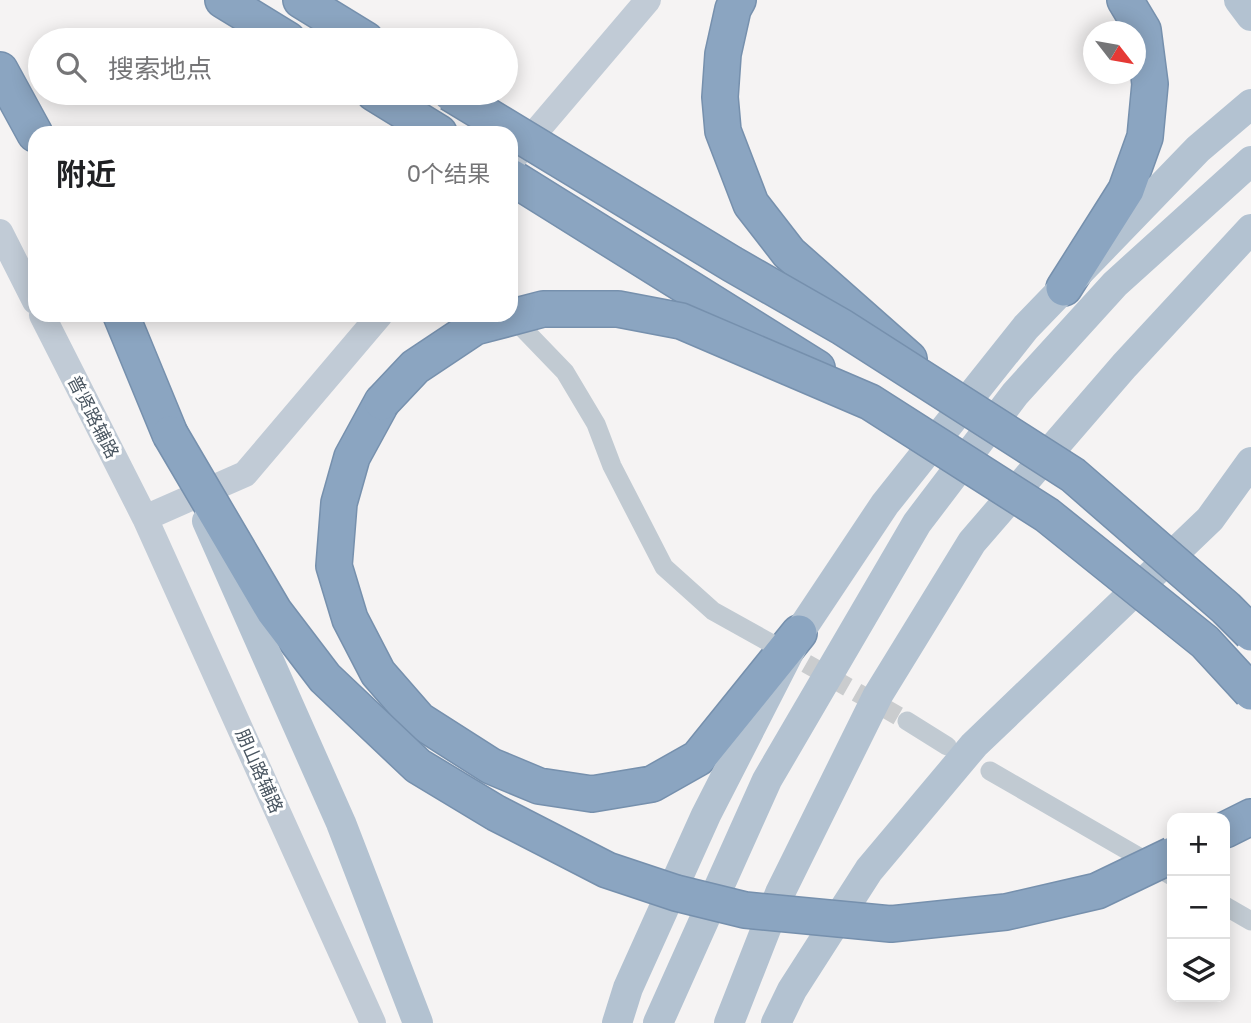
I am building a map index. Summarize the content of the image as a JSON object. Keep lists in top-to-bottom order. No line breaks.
{"streets":{"street":["普贤路辅路","朋山路辅路"]},"crossings":[["普贤路辅路","朋山路辅路"]],"north":"bottom right","page":{"search":"搜索地点","heading":["附近","0个结果"],"map_buttons":["+","−"]}}
